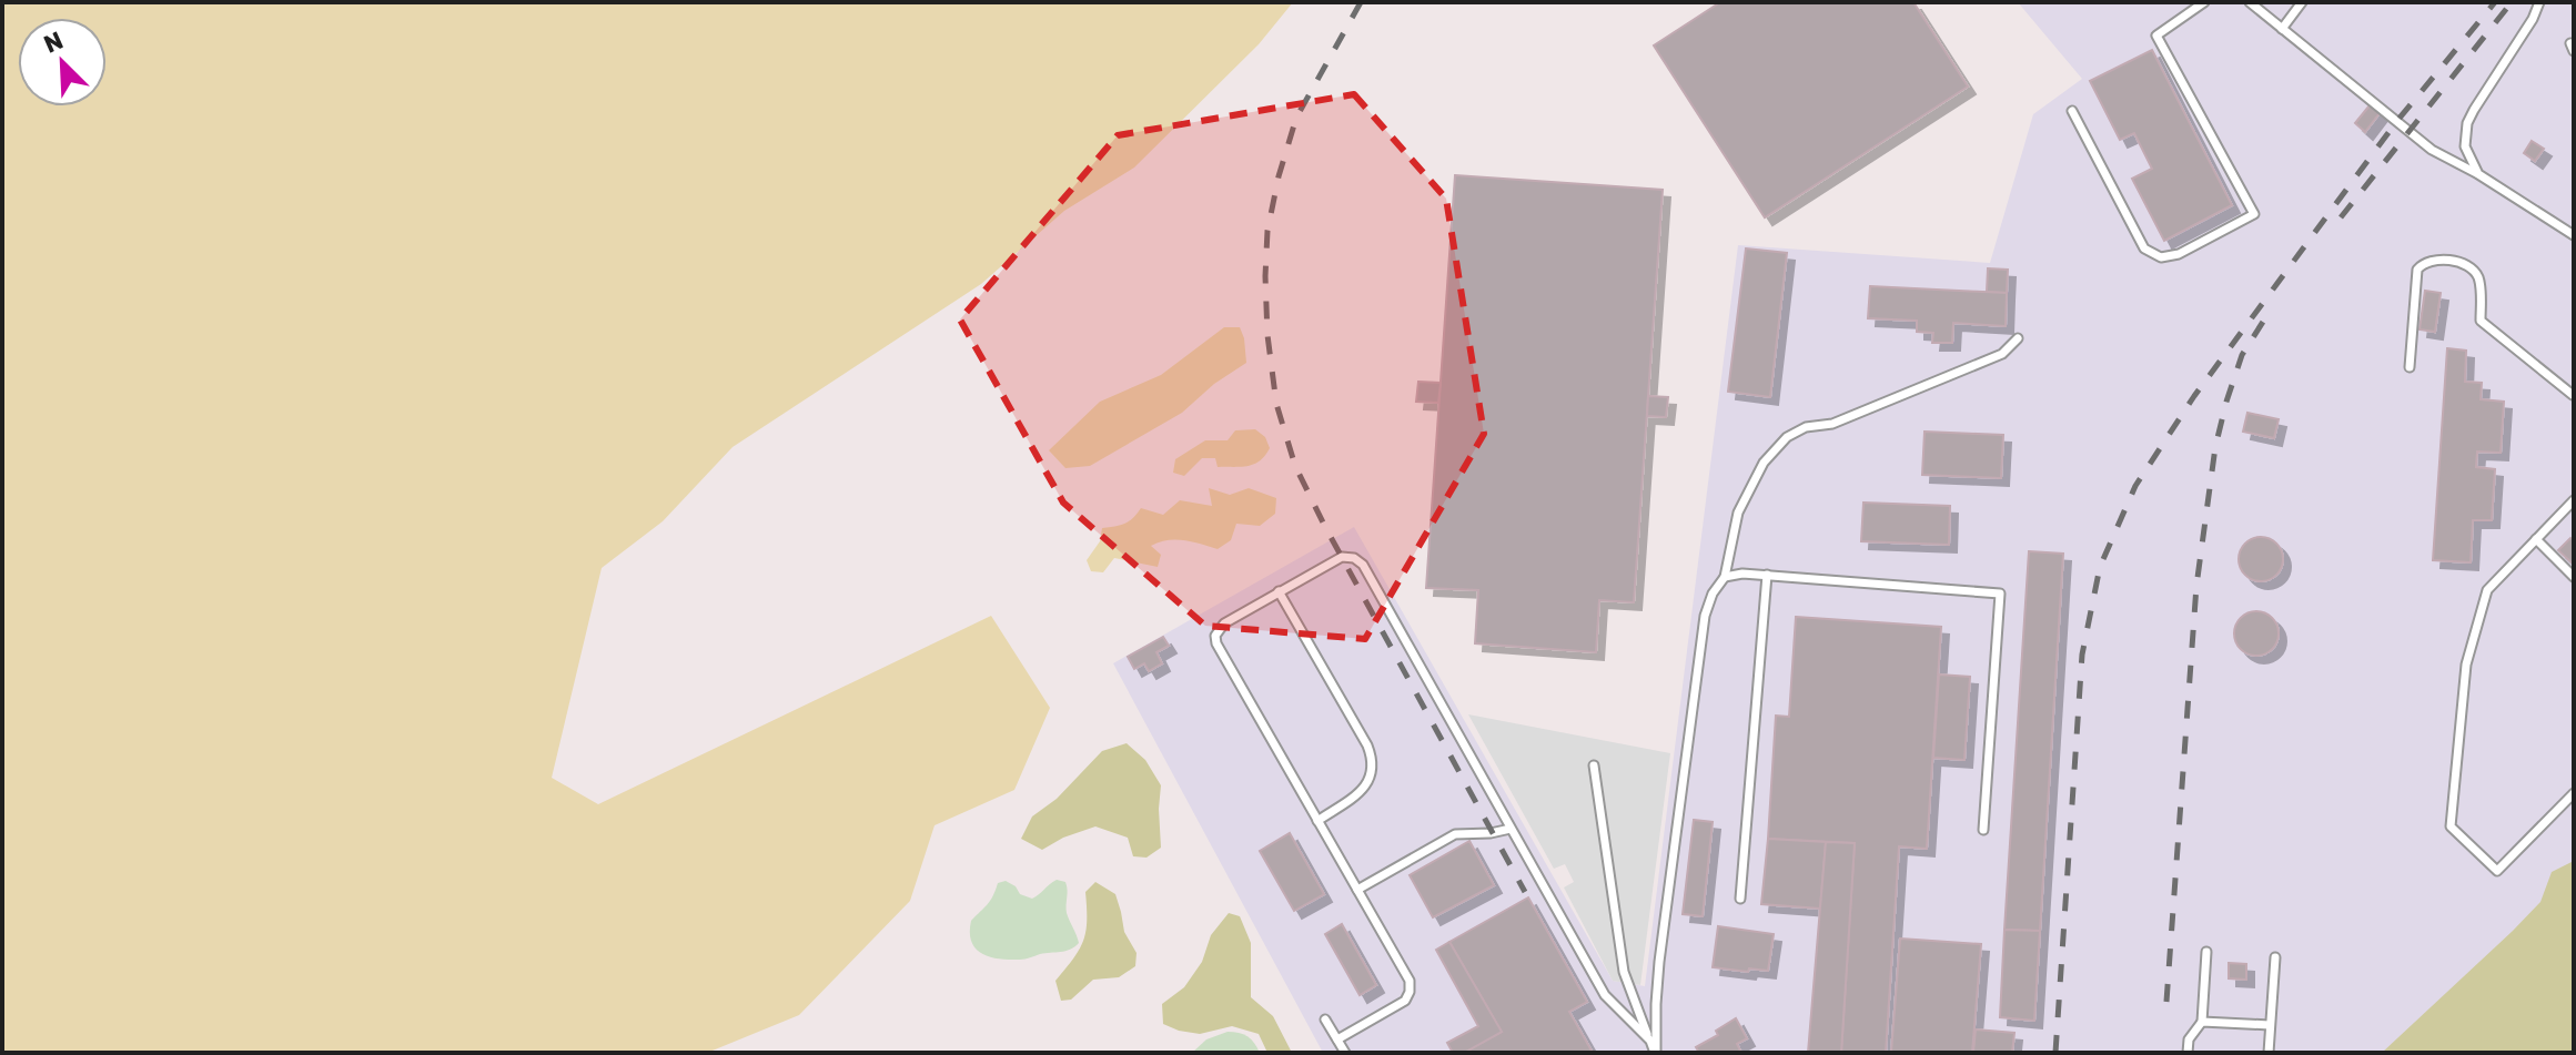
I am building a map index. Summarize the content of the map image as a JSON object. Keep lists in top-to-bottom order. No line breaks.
{"north":"top left"}
